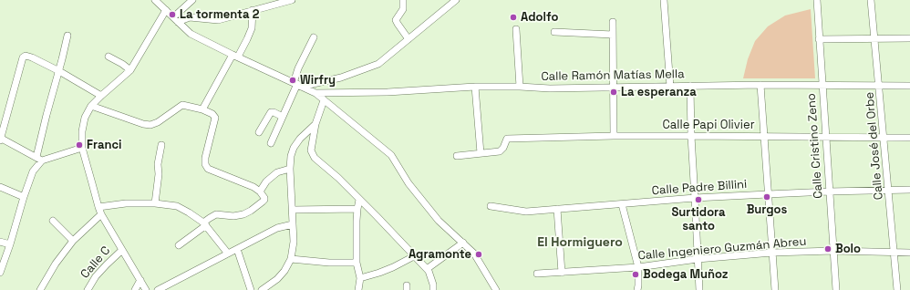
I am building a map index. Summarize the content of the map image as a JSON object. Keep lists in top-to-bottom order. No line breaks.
{"streets":{"street":["Calle Ramón Matías Mella","Calle Papi Olivier","Calle Cristino Zeno","Calle José del Orbe","Calle Padre Billini","Calle Ingeniero Guzmán Abreu","Calle C"]},"crossings":[["Calle Ramón Matías Mella","Calle Cristino Zeno"],["Calle Ramón Matías Mella","Calle José del Orbe"],["Calle Papi Olivier","Calle Cristino Zeno"],["Calle Papi Olivier","Calle José del Orbe"],["Calle Cristino Zeno","Calle Padre Billini"],["Calle Cristino Zeno","Calle Ingeniero Guzmán Abreu"],["Calle José del Orbe","Calle Padre Billini"],["Calle José del Orbe","Calle Ingeniero Guzmán Abreu"]],"districts":["El Hormiguero"],"places":["La tormenta 2","Adolfo","Wirfry","La esperanza","Franci","Burgos","Surtidora santo","Bolo","Agramonte","Bodega Muñoz"]}
